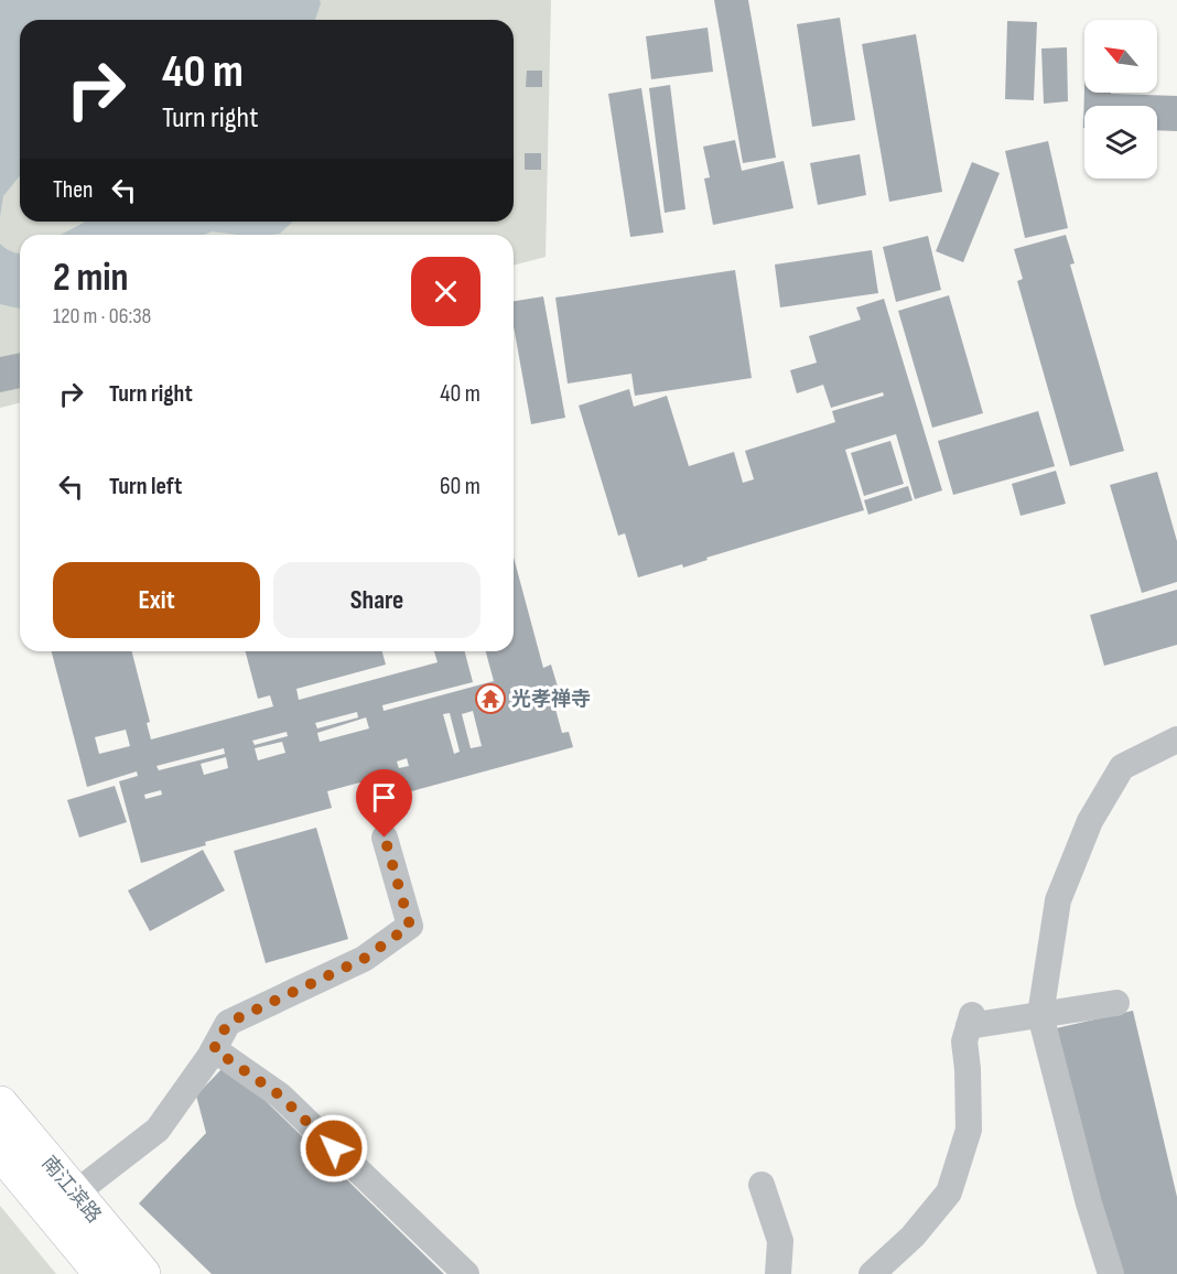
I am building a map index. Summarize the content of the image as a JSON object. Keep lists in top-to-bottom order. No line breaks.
{"streets":{"main road":["南江滨路"]},"places":{"temple":["光孝禅寺"]},"north":"top left","page":{"turn":["40 m","Turn right"],"then":"Then","heading":["2 min","120 m · 06:38"],"list":[{"name":"Turn right","value":"40 m"},{"name":"Turn left","value":"60 m"}],"buttons":["Exit","Share"]}}
